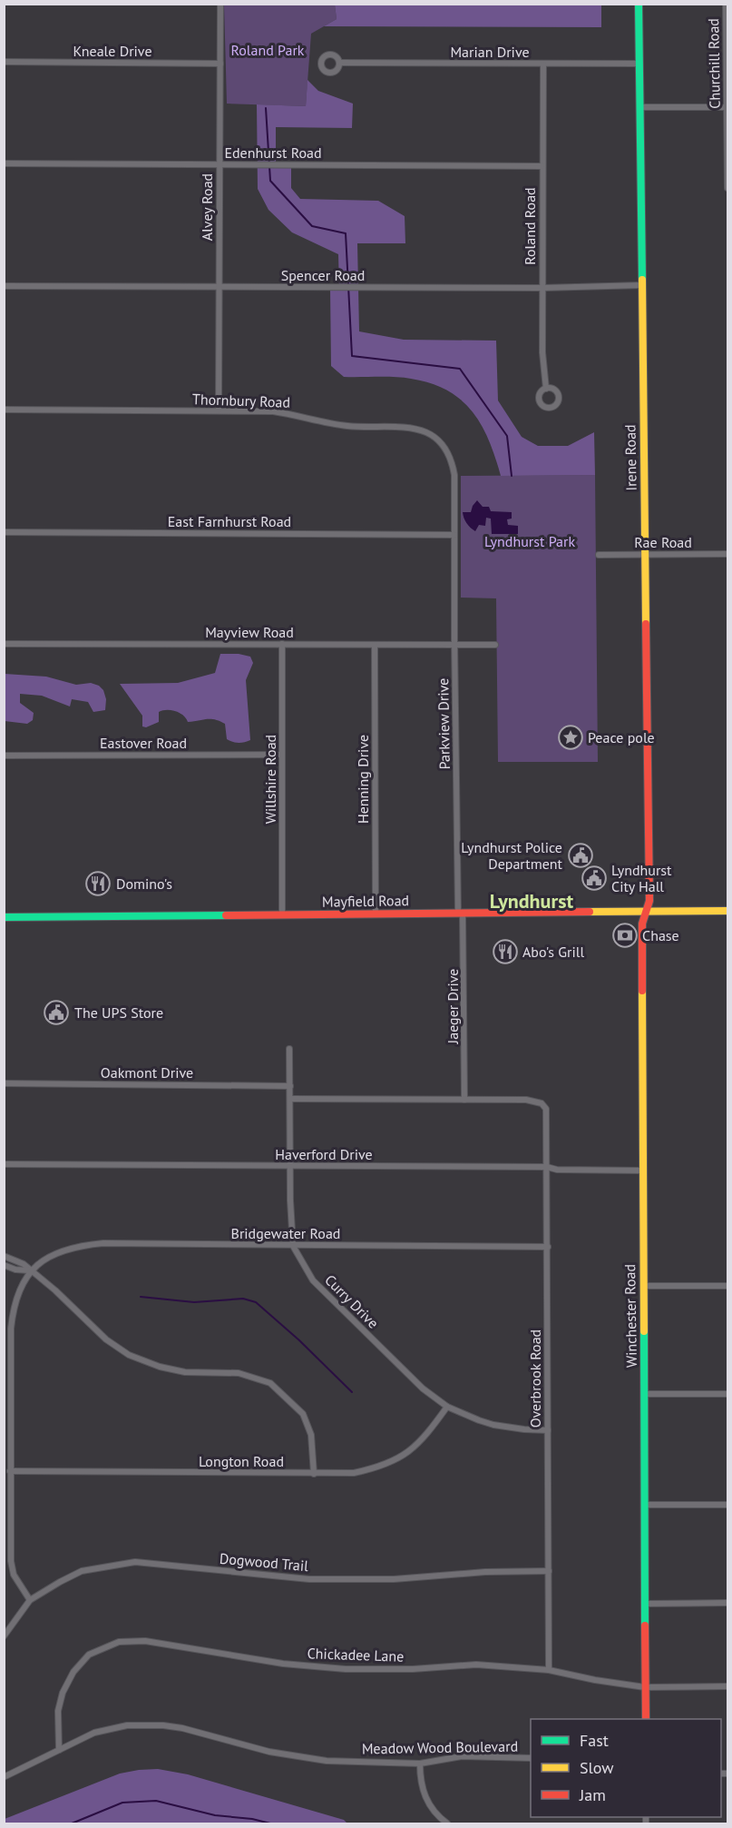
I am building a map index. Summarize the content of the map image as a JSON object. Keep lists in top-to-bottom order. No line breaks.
{"streets":{"street":["Kneale Drive","Marian Drive","Churchill Road","Edenhurst Road","Alvey Road","Roland Road","Spencer Road","Thornbury Road","Irene Road","East Farnhurst Road","Rae Road","Mayview Road","Parkview Drive","Eastover Road","Willshire Road","Henning Drive","Mayfield Road","Jaeger Drive","Oakmont Drive","Haverford Drive","Bridgewater Road","Curry Drive","Winchester Road","Overbrook Road","Longton Road","Dogwood Trail","Chickadee Lane","Meadow Wood Boulevard"]},"crossings":[["Kneale Drive","Alvey Road"],["Marian Drive","Roland Road"],["Marian Drive","Irene Road"],["Edenhurst Road","Alvey Road"],["Edenhurst Road","Roland Road"],["Alvey Road","Spencer Road"],["Alvey Road","Thornbury Road"],["Roland Road","Spencer Road"],["Spencer Road","Irene Road"],["Thornbury Road","East Farnhurst Road"],["Thornbury Road","Parkview Drive"],["Irene Road","Rae Road"],["Irene Road","Mayfield Road"],["Irene Road","Winchester Road"],["East Farnhurst Road","Parkview Drive"],["Mayview Road","Parkview Drive"],["Mayview Road","Willshire Road"],["Mayview Road","Henning Drive"],["Parkview Drive","Mayfield Road"],["Parkview Drive","Jaeger Drive"],["Eastover Road","Willshire Road"],["Willshire Road","Mayfield Road"],["Henning Drive","Mayfield Road"],["Mayfield Road","Jaeger Drive"],["Mayfield Road","Winchester Road"],["Jaeger Drive","Overbrook Road"],["Oakmont Drive","Curry Drive"],["Haverford Drive","Curry Drive"],["Haverford Drive","Winchester Road"],["Haverford Drive","Overbrook Road"],["Bridgewater Road","Curry Drive"],["Bridgewater Road","Overbrook Road"],["Curry Drive","Overbrook Road"],["Curry Drive","Longton Road"],["Winchester Road","Chickadee Lane"],["Overbrook Road","Dogwood Trail"],["Overbrook Road","Chickadee Lane"],["Chickadee Lane","Meadow Wood Boulevard"]],"districts":["Lyndhurst"],"parks":["Roland Park","Lyndhurst Park"],"places":{"place":["Peace pole"],"public building":["Lyndhurst Police Department","Lyndhurst City Hall","The UPS Store"],"restaurant":["Domino's","Abo's Grill"],"bank":["Chase"]},"legend":["Fast","Slow","Jam"]}
